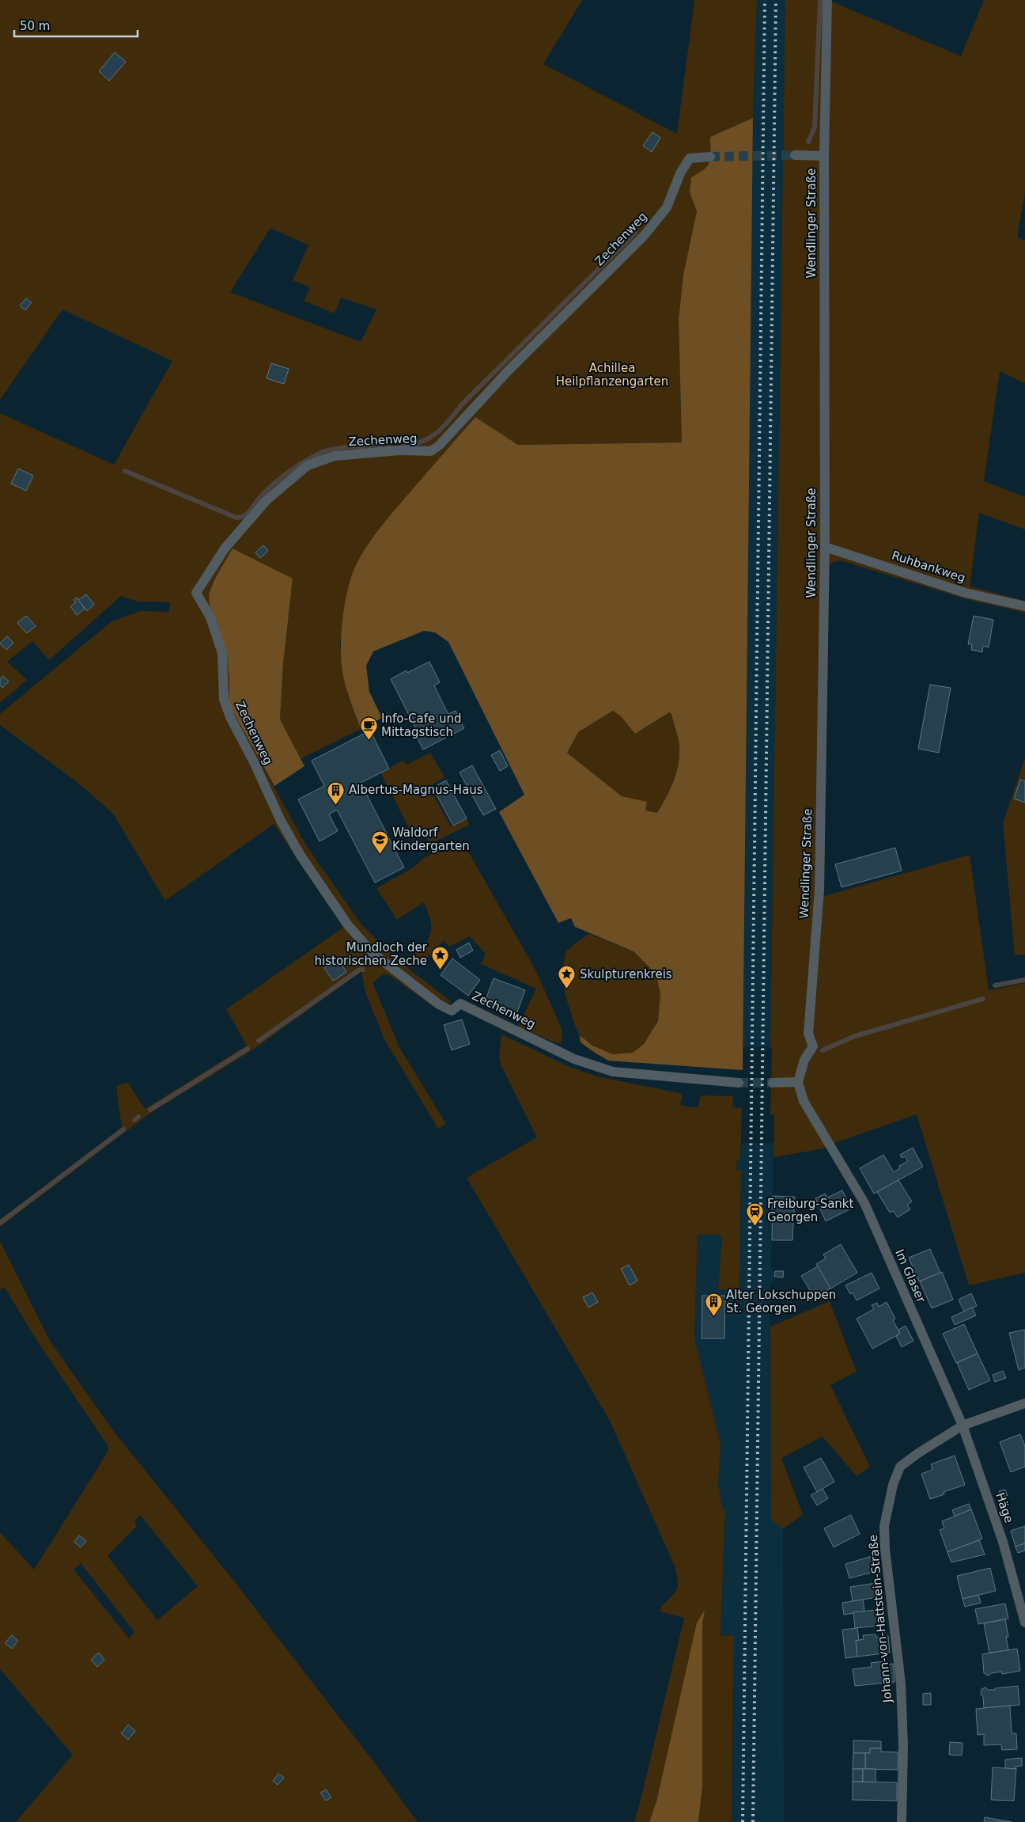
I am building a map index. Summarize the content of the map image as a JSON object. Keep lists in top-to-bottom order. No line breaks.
{"streets":{"street":["Wendlinger Straße","Zechenweg","Ruhbankweg","Im Glaser","Häge","Johann-von-Hattstein-Straße"]},"crossings":[["Wendlinger Straße","Ruhbankweg"],["Wendlinger Straße","Im Glaser"],["Im Glaser","Häge"],["Im Glaser","Johann-von-Hattstein-Straße"],["Häge","Johann-von-Hattstein-Straße"]],"parks":["Achillea Heilpflanzengarten"],"places":{"cafe":["Info-Cafe und Mittagstisch"],"building":["Albertus-Magnus-Haus","Alter Lokschuppen St. Georgen"],"school or university":["Waldorf Kindergarten"],"place":["Mundloch der historischen Zeche","Skulpturenkreis"],"station":["Freiburg-Sankt Georgen"]},"scale_bar":"50 m"}
